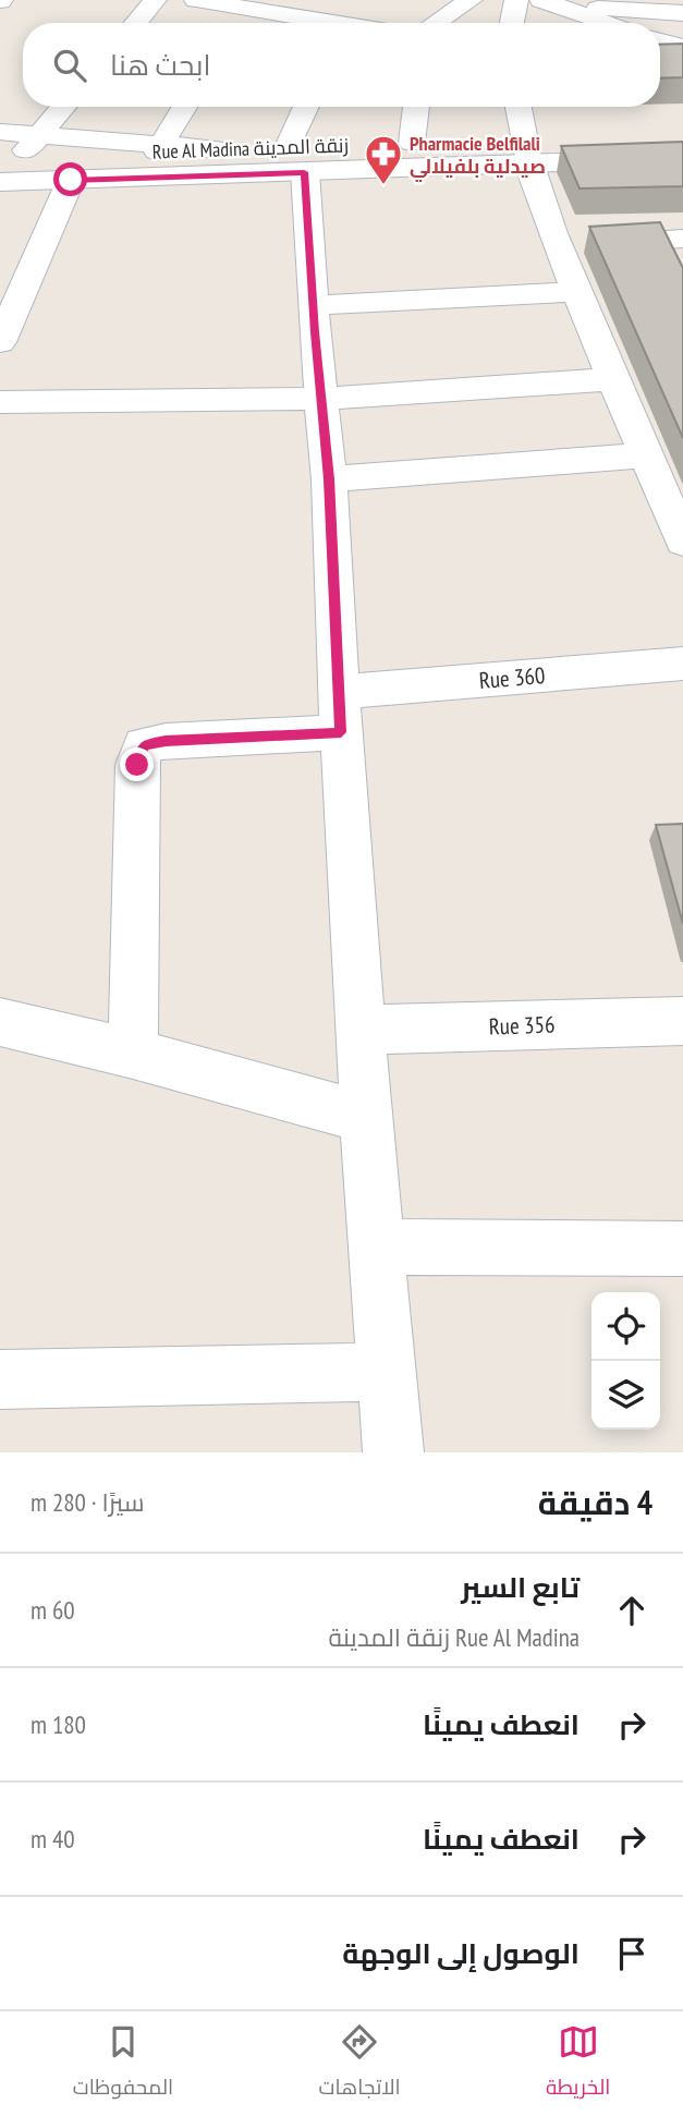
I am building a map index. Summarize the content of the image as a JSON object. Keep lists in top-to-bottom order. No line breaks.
{"streets":{"street":["Rue Al Madina زنقة المدينة","Rue 360","Rue 356"]},"places":{"pharmacy":["Pharmacie Belfilali صيدلية بلفيلالي"]},"page":{"search":"ابحث هنا","heading":["4 دقيقة","سيرًا · 280 m"],"list":[["تابع السير","Rue Al Madina زنقة المدينة","60 m"],["انعطف يمينًا","180 m"],["انعطف يمينًا","40 m"],"الوصول إلى الوجهة"],"nav":["الخريطة","الاتجاهات","المحفوظات"]}}
